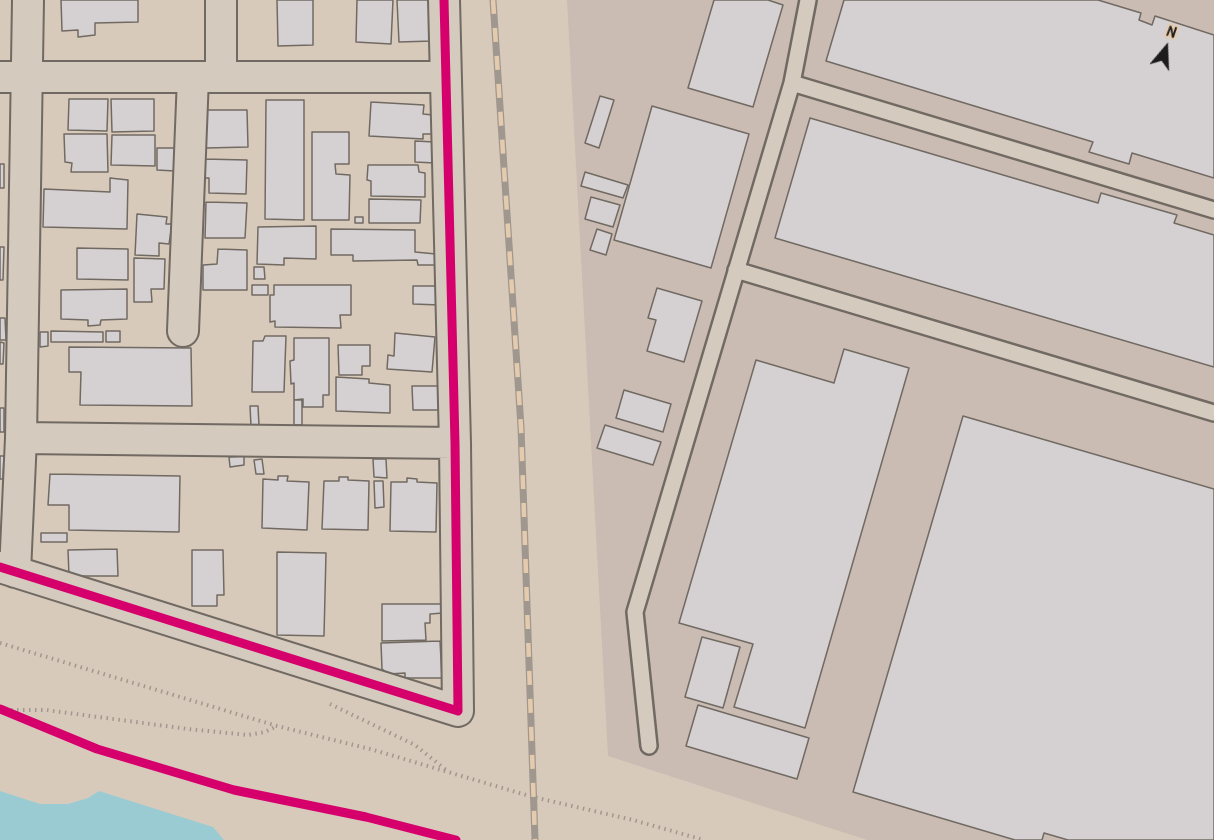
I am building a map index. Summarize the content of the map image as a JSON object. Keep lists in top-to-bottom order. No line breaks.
{"north":"top"}
